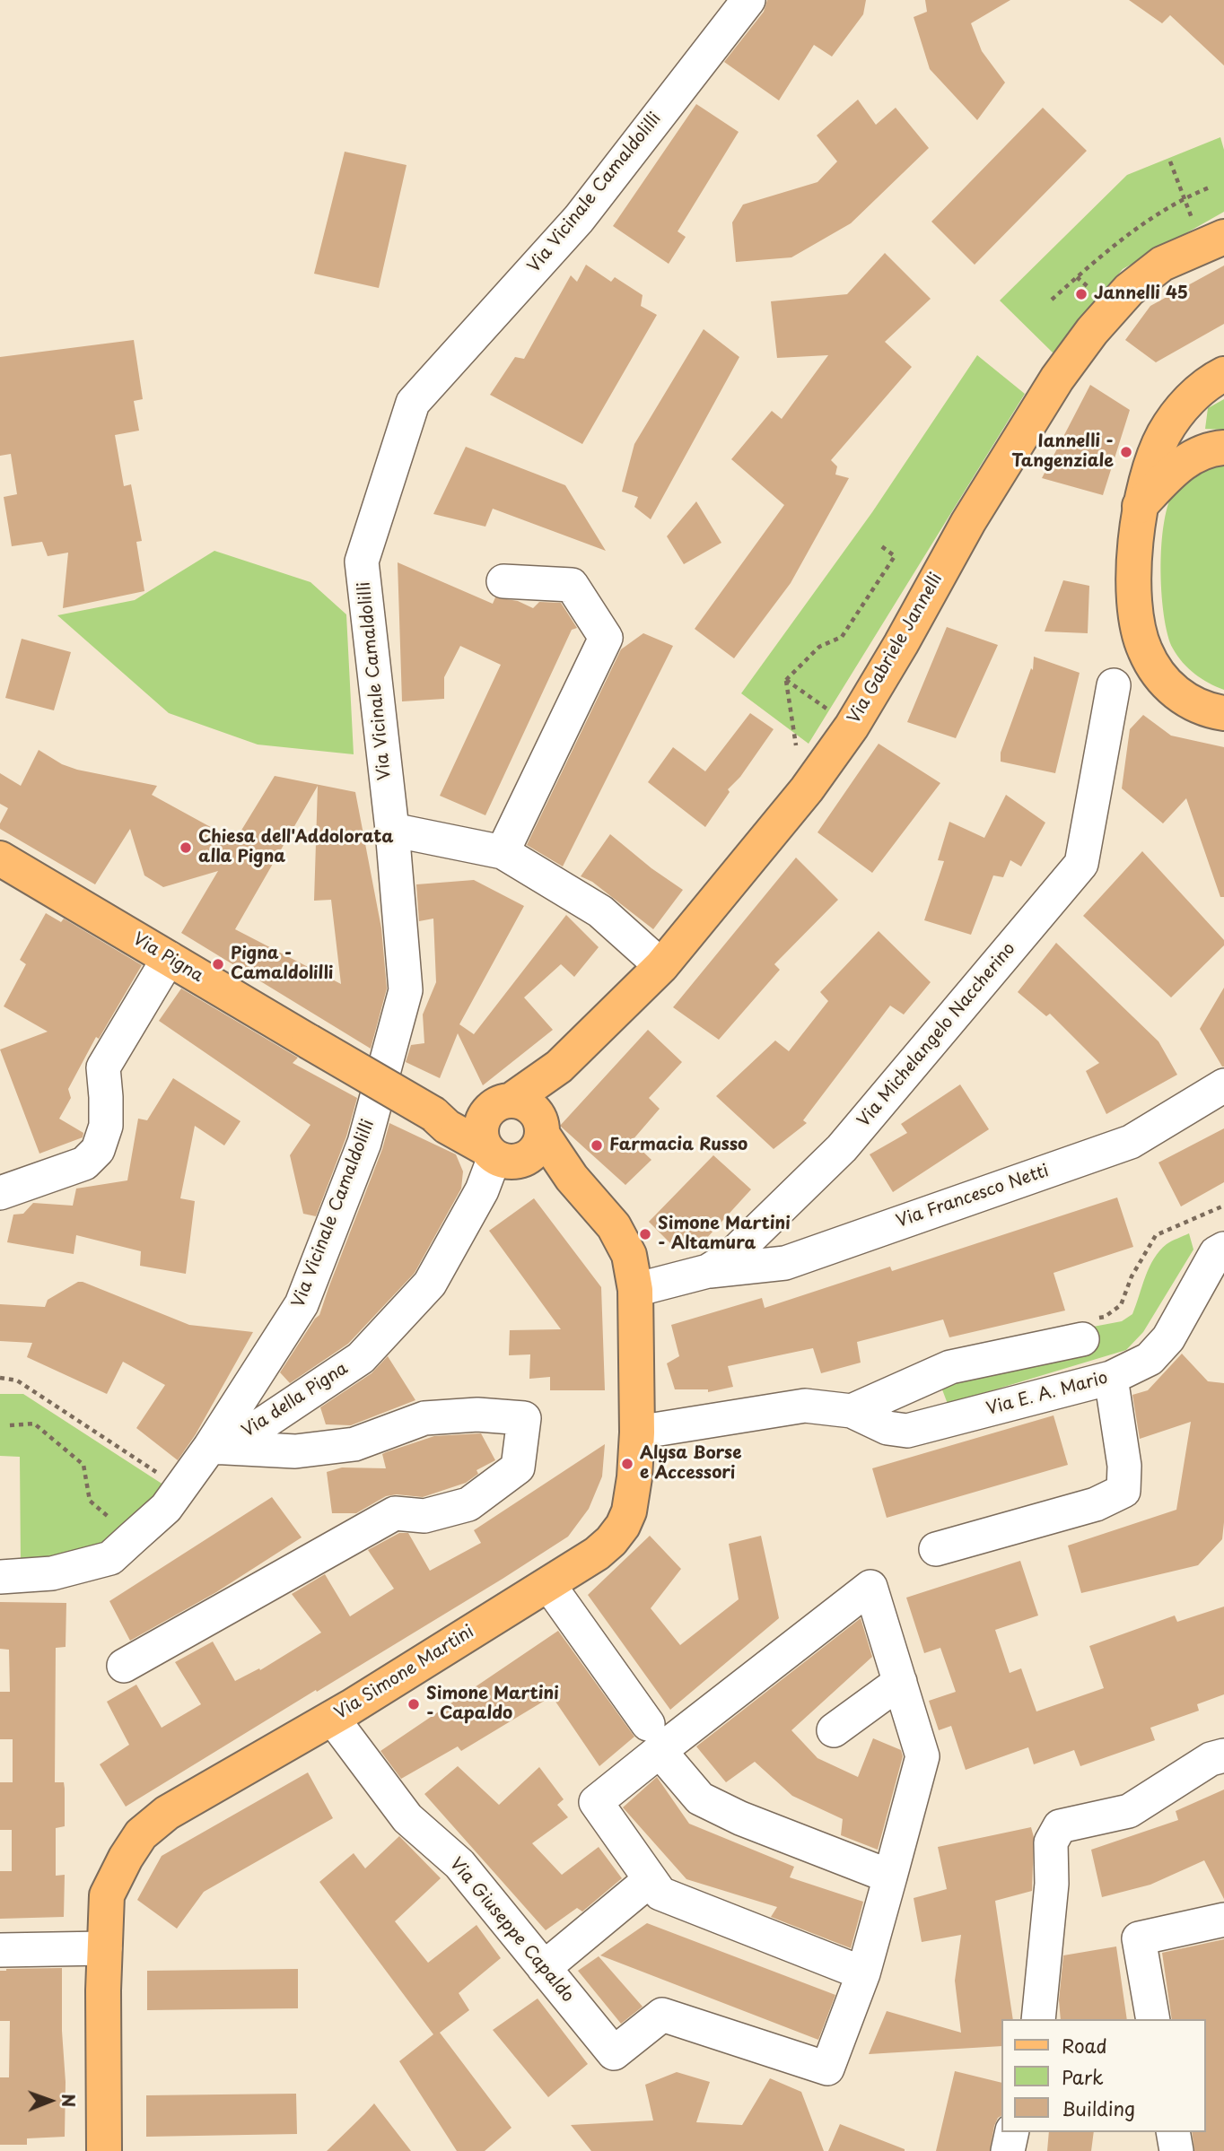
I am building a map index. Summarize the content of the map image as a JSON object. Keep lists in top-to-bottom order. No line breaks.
{"streets":{"main road":["Via Gabriele Jannelli","Via Pigna","Via Simone Martini"],"street":["Via Vicinale Camaldolilli","Via Michelangelo Naccherino","Via Francesco Netti","Via E. A. Mario","Via della Pigna","Via Giuseppe Capaldo"]},"crossings":[["Via Vicinale Camaldolilli","Via della Pigna"],["Via Gabriele Jannelli","Via Pigna"],["Via Gabriele Jannelli","Via della Pigna"],["Via Gabriele Jannelli","Via Simone Martini"],["Via Pigna","Via della Pigna"],["Via Pigna","Via Simone Martini"],["Via Michelangelo Naccherino","Via Francesco Netti"],["Via Michelangelo Naccherino","Via Simone Martini"],["Via E. A. Mario","Via Simone Martini"],["Via della Pigna","Via Simone Martini"],["Via Simone Martini","Via Giuseppe Capaldo"]],"places":["Jannelli 45","Iannelli - Tangenziale","Chiesa dell'Addolorata alla Pigna","Pigna - Camaldolilli","Farmacia Russo","Simone Martini - Altamura","Alysa Borse e Accessori","Simone Martini - Capaldo"],"legend":["Road","Park","Building"],"north":"right"}
